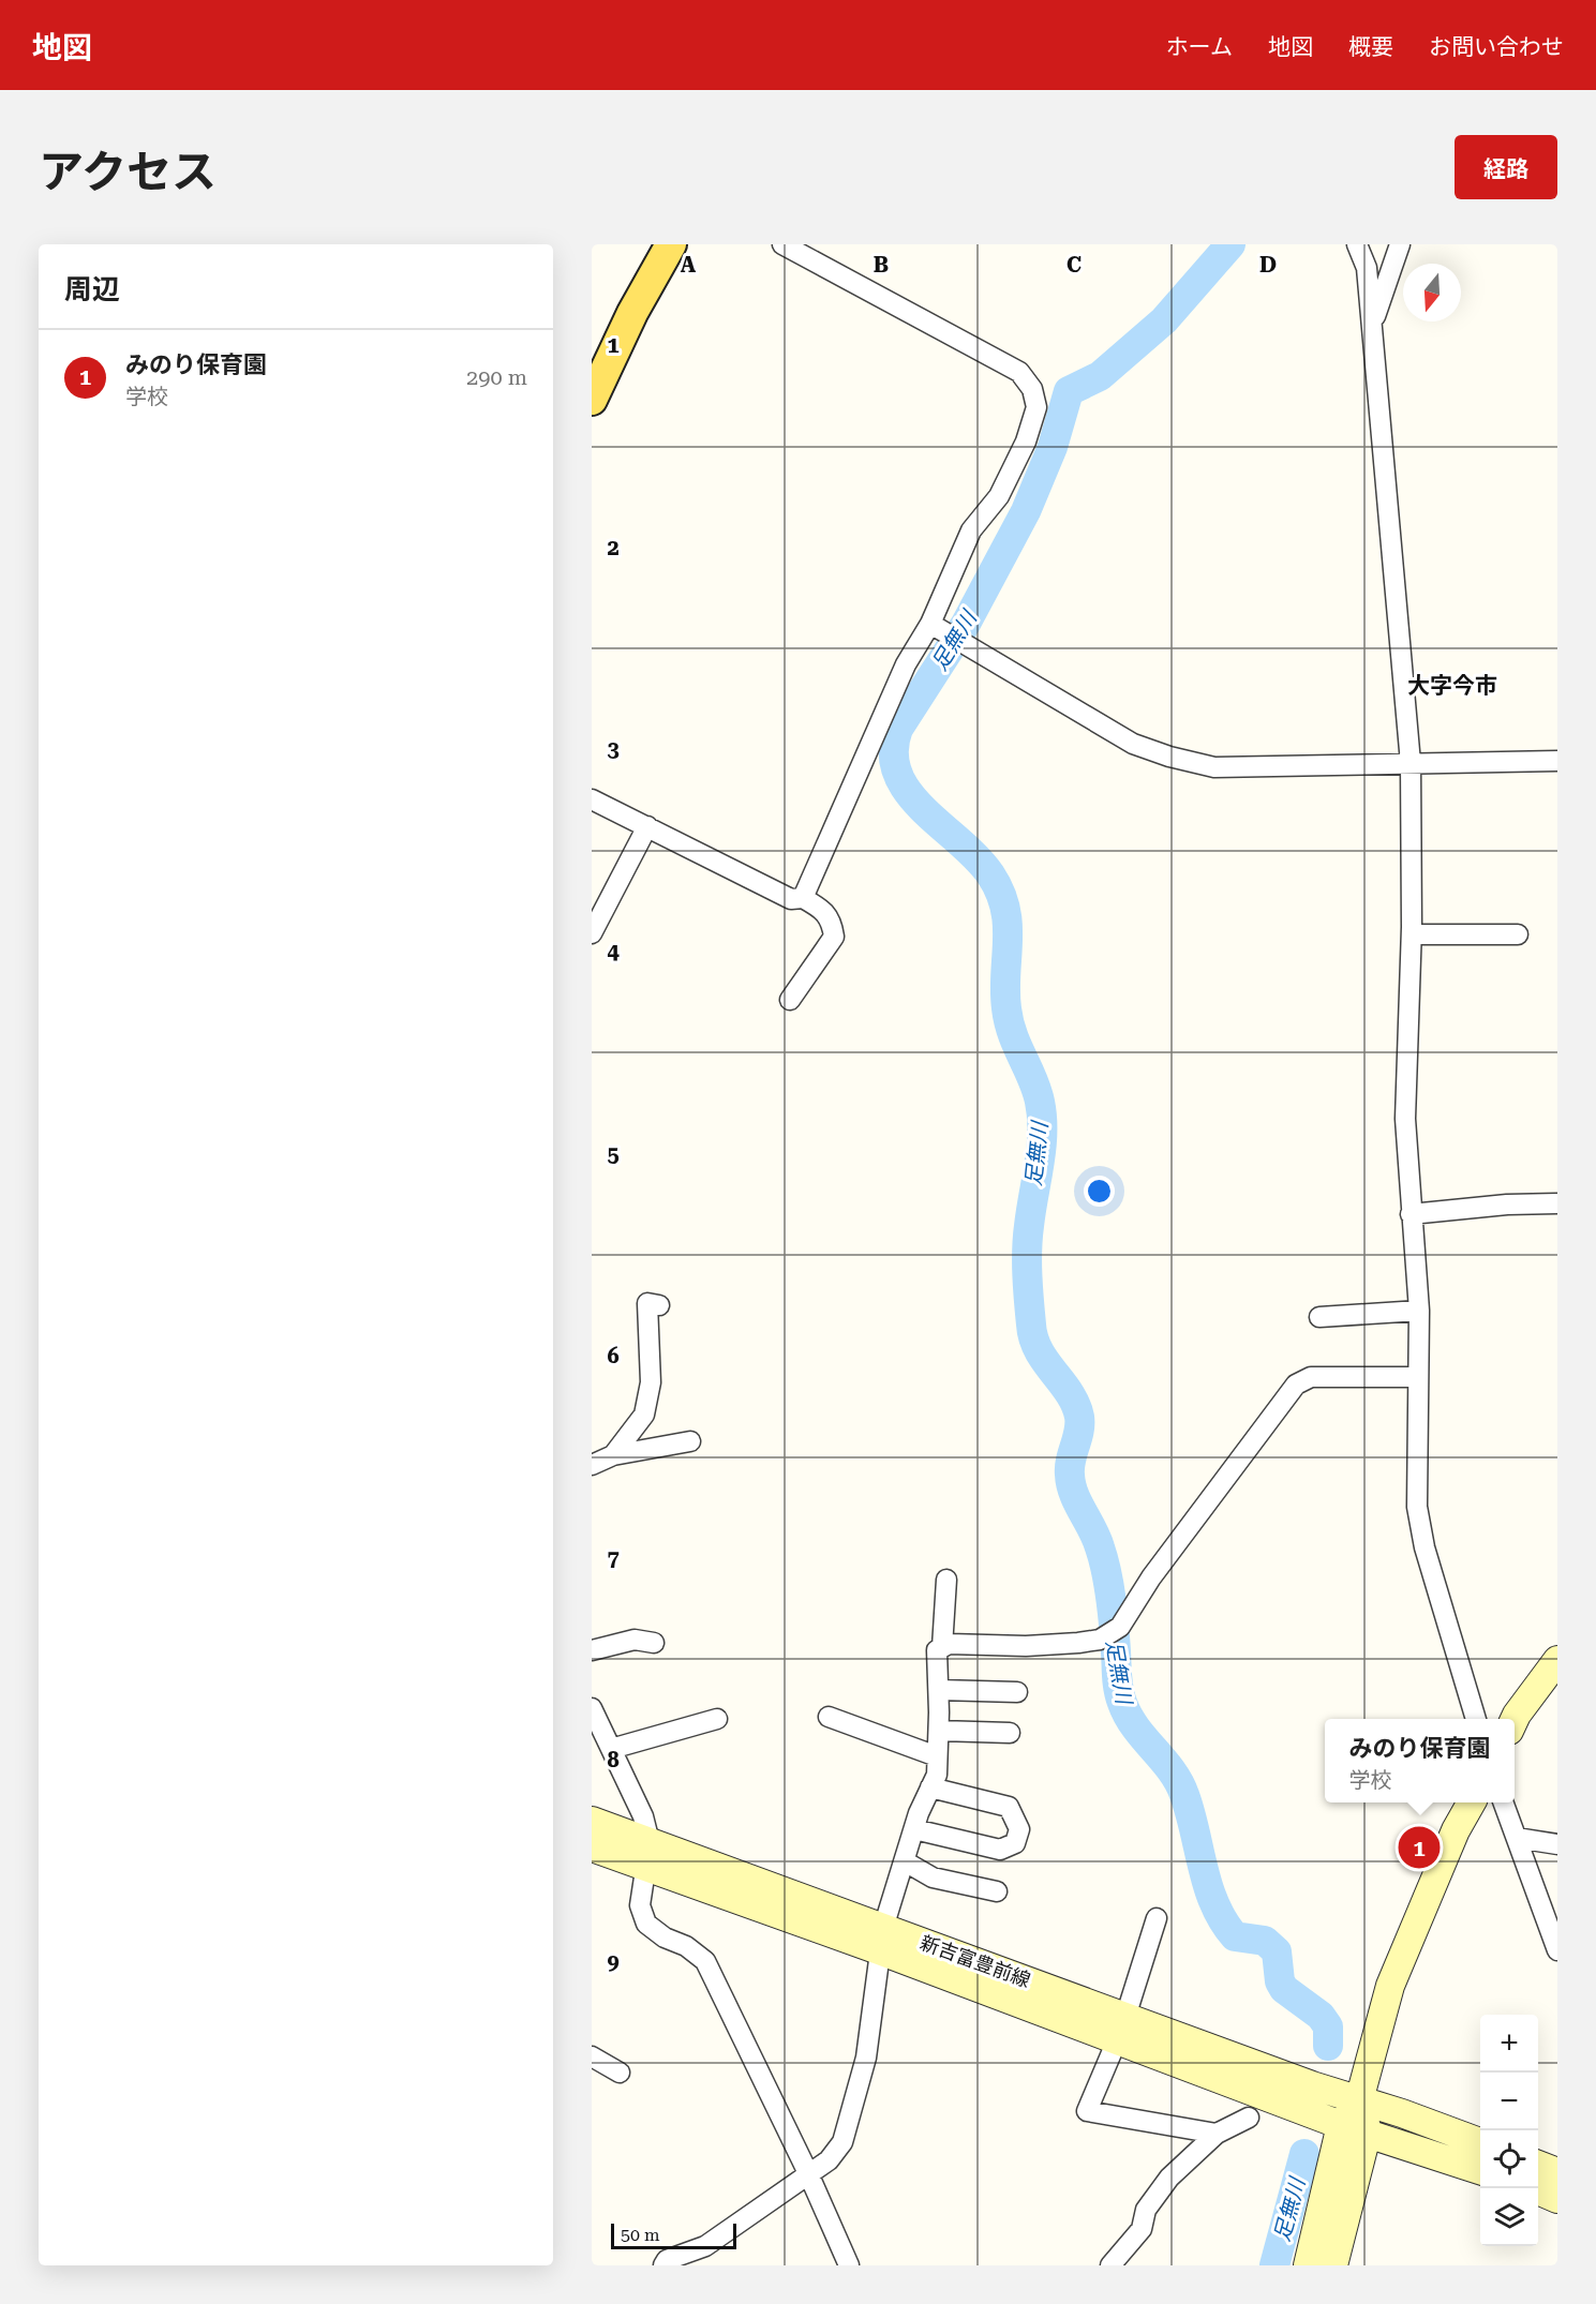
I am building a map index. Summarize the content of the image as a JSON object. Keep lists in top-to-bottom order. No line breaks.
{"streets":{"main road":["新吉富豊前線"]},"districts":["大字今市"],"water":["足無川"],"scale_bar":"50 m","north":"bottom","page":{"header":"地図","nav":["ホーム","地図","概要","お問い合わせ"],"title":"アクセス","buttons":"経路","heading":"周辺","list":[{"mark":"1","name":"みのり保育園","note":"学校","value":"290 m"}],"popup":["みのり保育園","学校"],"pins":"1","map_buttons":["+","−"],"scale":"50 m"},"grid":{"columns":["A","B","C","D"],"rows":["1","2","3","4","5","6","7","8","9"]}}
